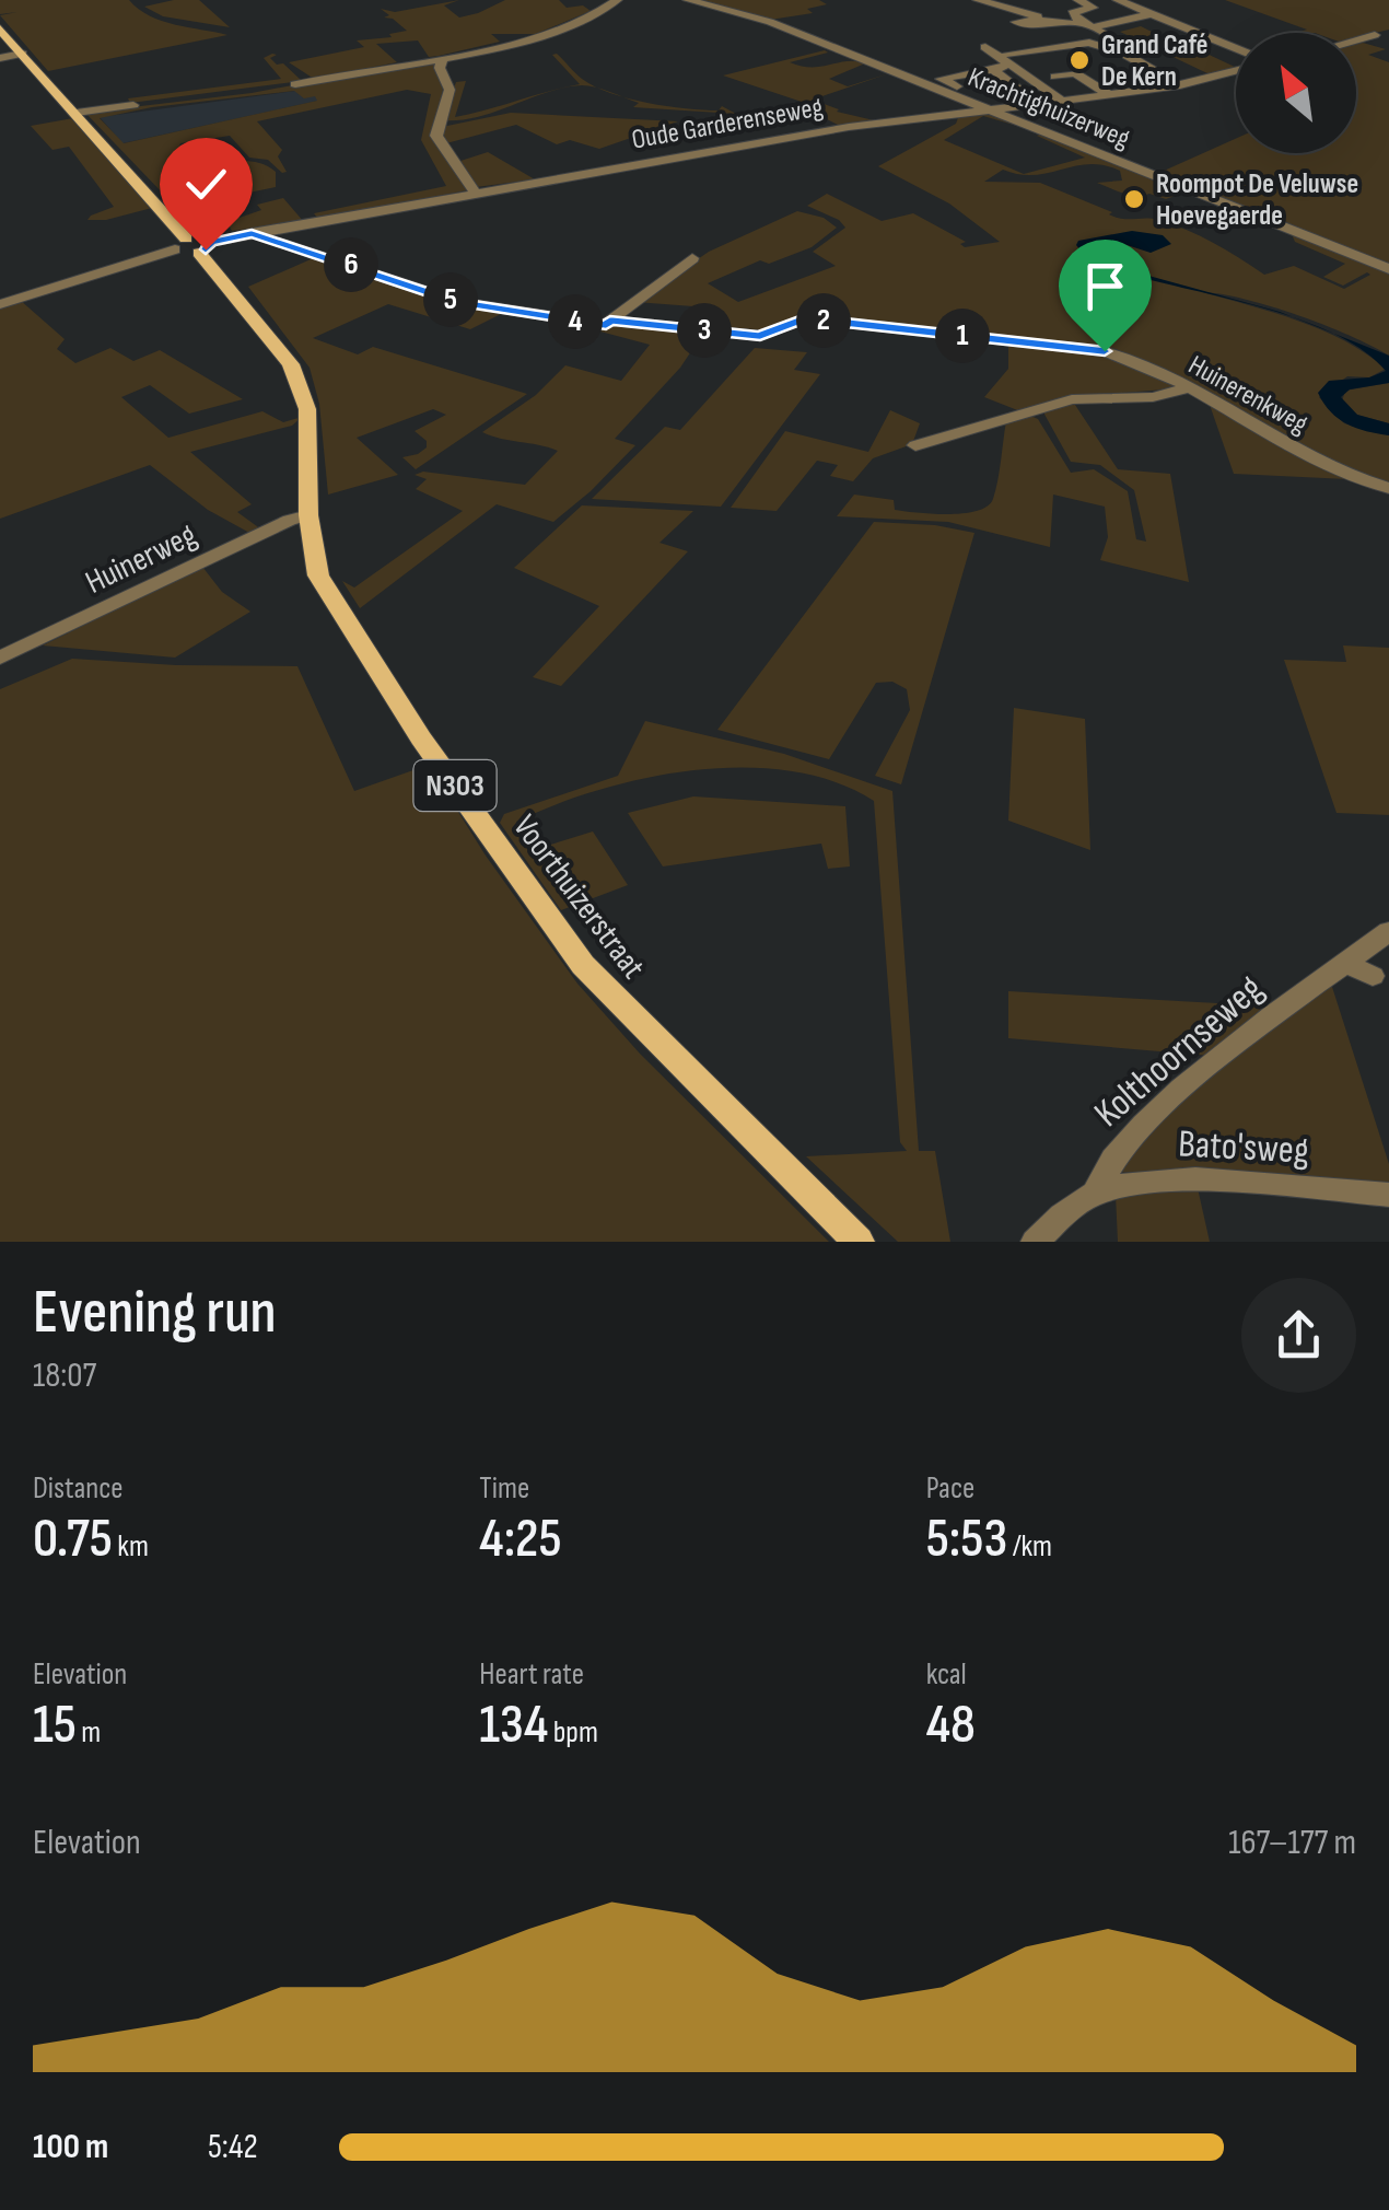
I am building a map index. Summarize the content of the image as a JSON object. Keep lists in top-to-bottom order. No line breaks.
{"streets":{"main road":["N303","Voorthuizerstraat"],"street":["Krachtighuizerweg","Oude Garderenseweg","Huinerenkweg","Huinerweg","Kolthoornseweg","Bato'sweg"]},"crossings":[["Krachtighuizerweg","Oude Garderenseweg"],["Oude Garderenseweg","Huinerenkweg"],["Oude Garderenseweg","Voorthuizerstraat"],["Huinerweg","Voorthuizerstraat"],["Kolthoornseweg","Bato'sweg"]],"places":["Grand Café De Kern","Roompot De Veluwse Hoevegaerde"],"north":"top left","page":{"pins":["6","5","2","4","3","1"],"heading":["Evening run","18:07"],"stats":[["Distance","0.75 km"],["Time","4:25"],["Pace","5:53 /km"],["Elevation","15 m"],["Heart rate","134 bpm"],["kcal","48"]],"chart":["Elevation","167–177 m"],"list":[{"name":"100 m","note":"5:42"}]}}
